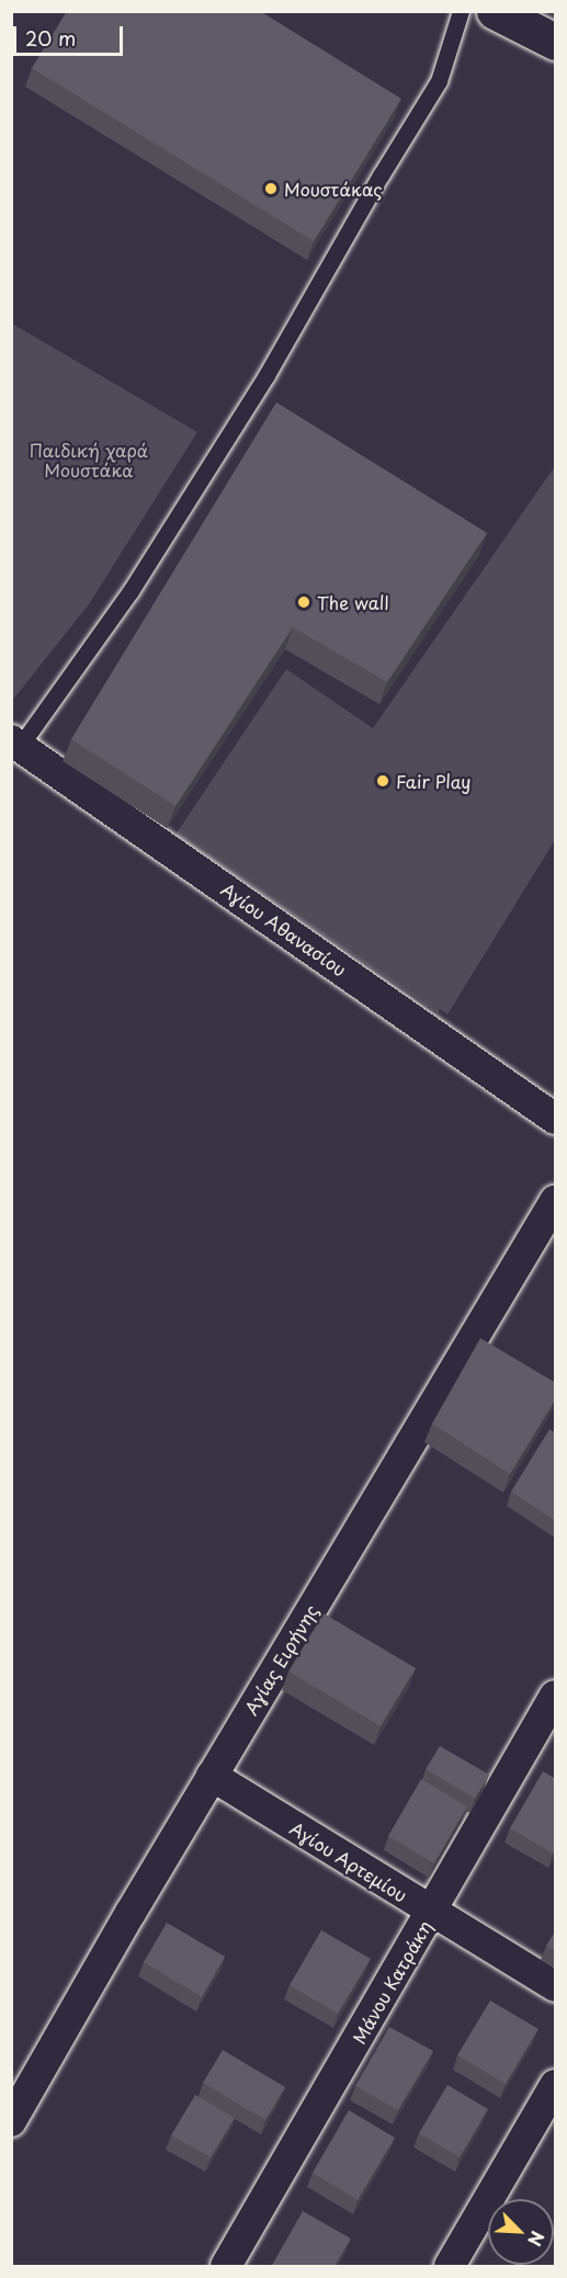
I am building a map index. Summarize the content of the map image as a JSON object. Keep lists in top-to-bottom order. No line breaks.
{"streets":{"street":["Αγίου Αθανασίου","Αγίας Ειρήνης","Αγίου Αρτεμίου","Μάνου Κατράκη"]},"crossings":[["Αγίας Ειρήνης","Αγίου Αρτεμίου"],["Αγίου Αρτεμίου","Μάνου Κατράκη"]],"parks":["Παιδική χαρά Μουστάκα"],"places":["Μουστάκας","The wall","Fair Play"],"scale_bar":"20 m","north":"bottom right"}
